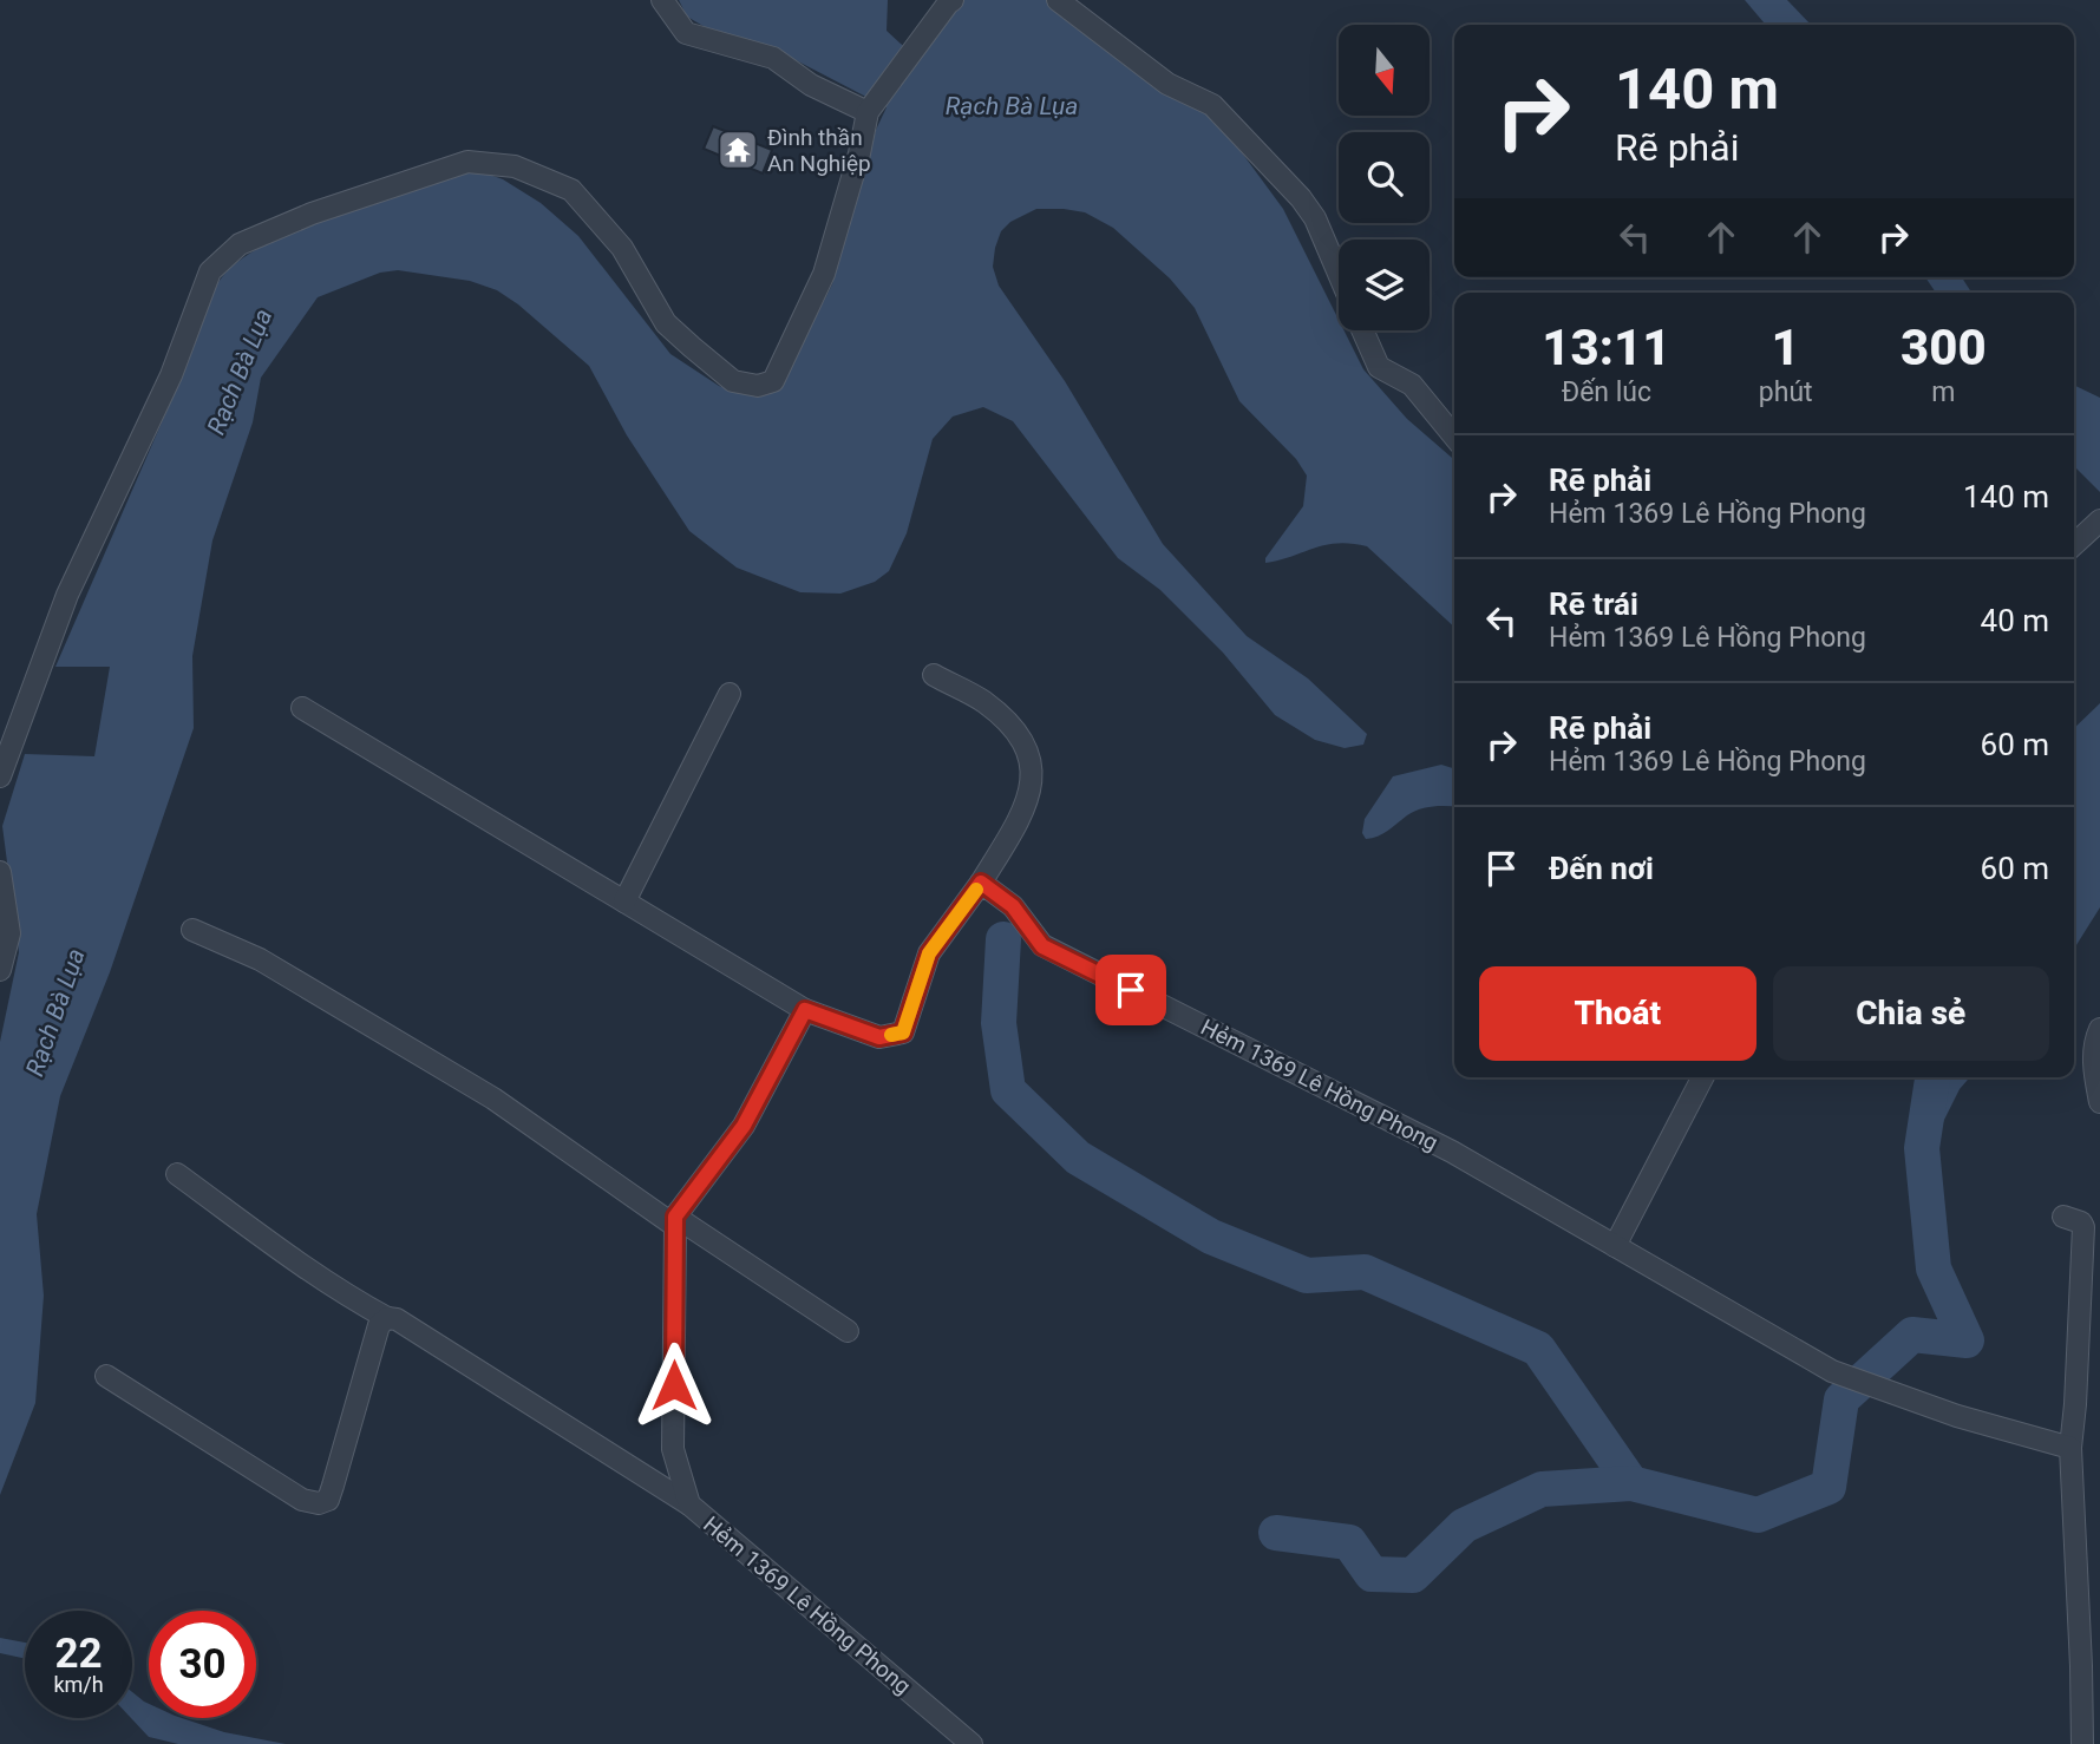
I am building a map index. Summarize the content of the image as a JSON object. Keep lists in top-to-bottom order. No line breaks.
{"streets":{"street":["Hẻm 1369 Lê Hồng Phong"]},"water":["Rạch Bà Lụa"],"places":{"temple":["Đình thần An Nghiệp"]},"north":"bottom","page":{"turn":["140 m","Rẽ phải"],"eta":["13:11","Đến lúc","1","phút","300","m"],"list":[{"name":"Rẽ phải","note":"Hẻm 1369 Lê Hồng Phong","value":"140 m"},{"name":"Rẽ trái","note":"Hẻm 1369 Lê Hồng Phong","value":"40 m"},{"name":"Rẽ phải","note":"Hẻm 1369 Lê Hồng Phong","value":"60 m"},{"name":"Đến nơi","value":"60 m"}],"buttons":["Thoát","Chia sẻ"],"speed":"22 km/h","limit":"30"}}
